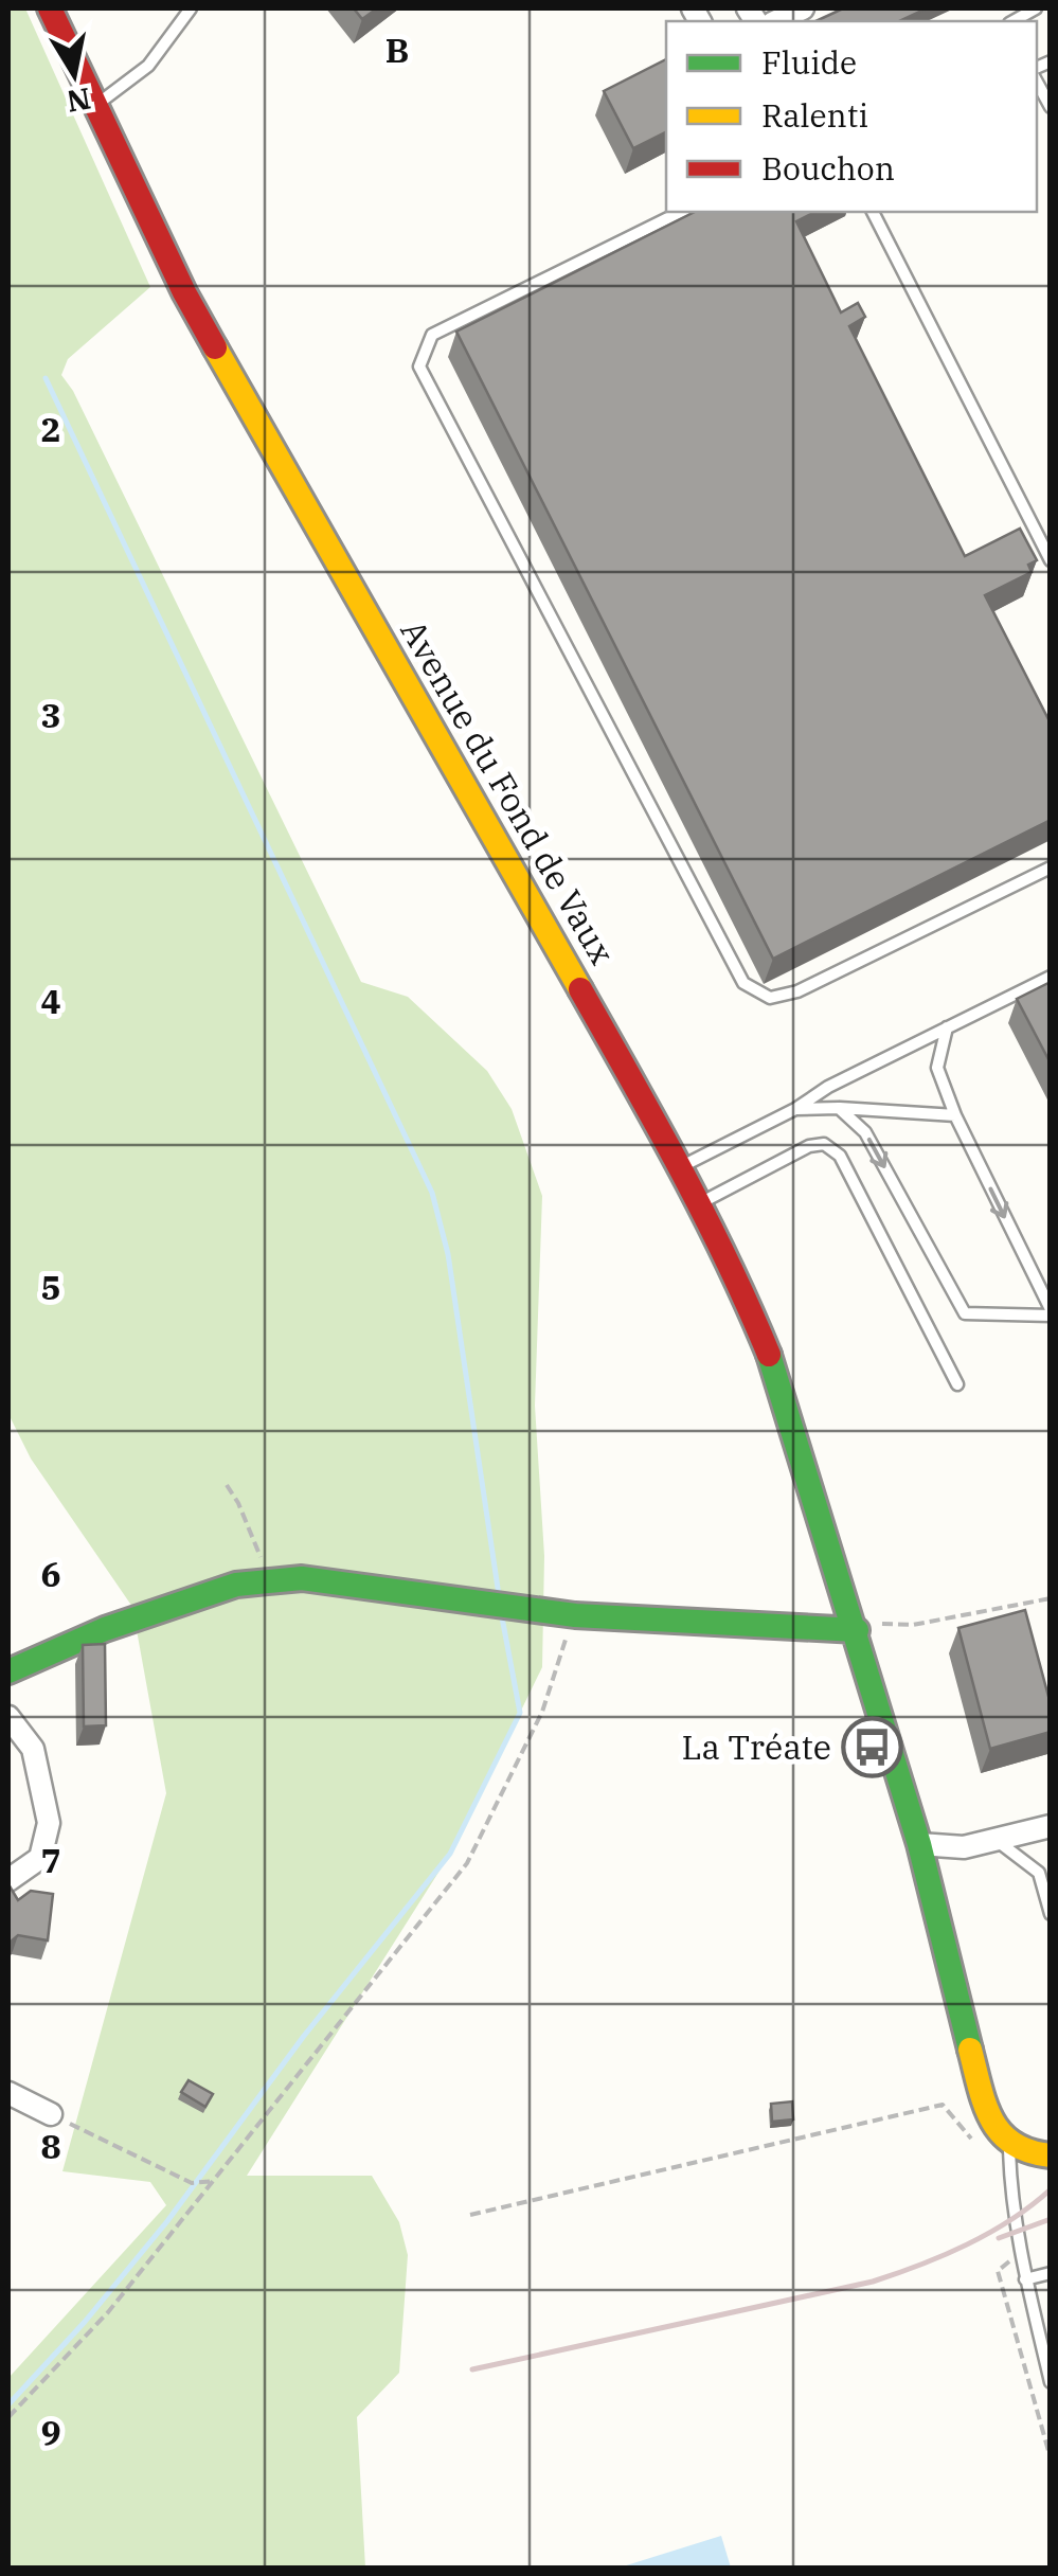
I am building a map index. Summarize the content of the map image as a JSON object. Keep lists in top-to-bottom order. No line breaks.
{"streets":{"street":["Avenue du Fond de Vaux"]},"places":{"bus stop":["La Tréate"]},"legend":["Fluide","Ralenti","Bouchon"],"north":"bottom","grid":{"columns":["B"],"rows":["2","3","4","5","6","7","8","9"]}}
